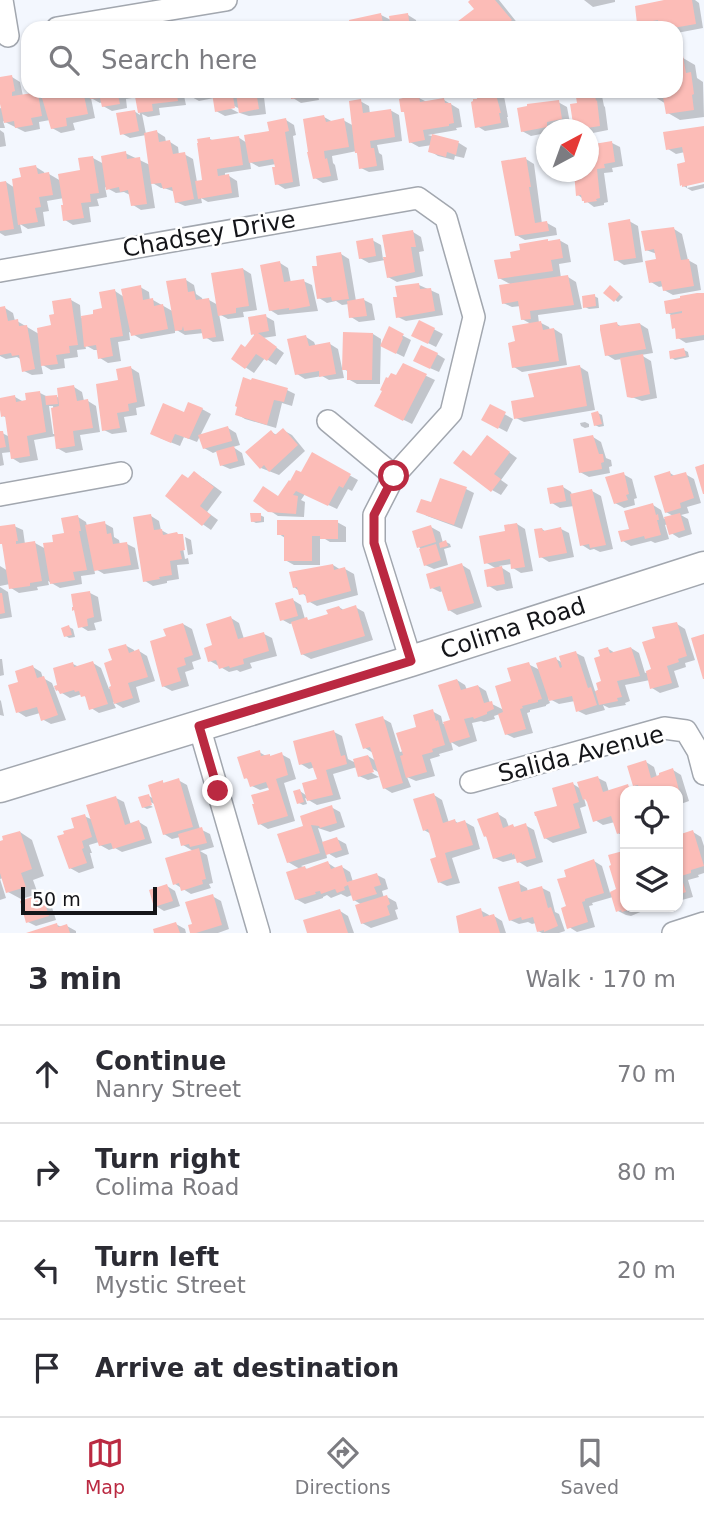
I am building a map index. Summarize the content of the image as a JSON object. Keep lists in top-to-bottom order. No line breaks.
{"streets":{"main road":["Colima Road"],"street":["Chadsey Drive","Salida Avenue"]},"scale_bar":"50 m","north":"top right","page":{"search":"Search here","scale":"50 m","heading":["3 min","Walk · 170 m"],"list":[["Continue","Nanry Street","70 m"],["Turn right","Colima Road","80 m"],["Turn left","Mystic Street","20 m"],"Arrive at destination"],"nav":["Map","Directions","Saved"]}}
